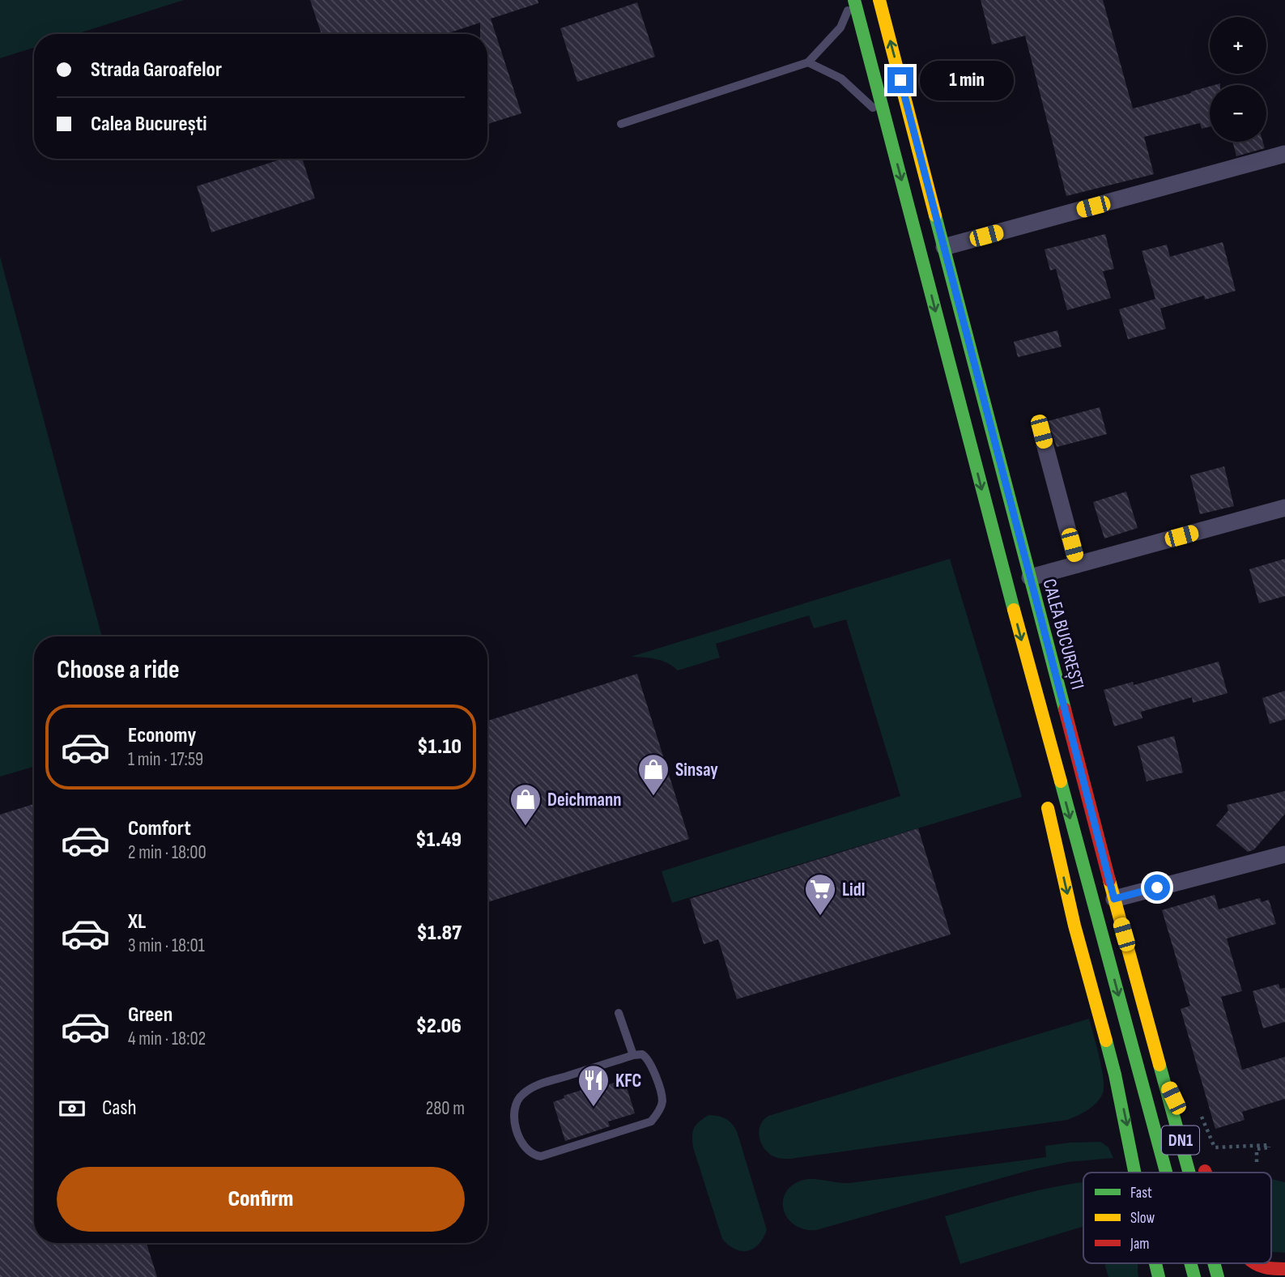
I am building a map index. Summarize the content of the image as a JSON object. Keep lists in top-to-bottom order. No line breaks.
{"streets":{"highway":["CALEA BUCUREȘTI","DN1"]},"places":{"shop":["Sinsay","Deichmann"],"supermarket":["Lidl"],"restaurant":["KFC"]},"legend":["Fast","Slow","Jam"],"page":{"map_buttons":["+","−"],"banner":["Strada Garoafelor","Calea București"],"bubble":"1 min","heading":"Choose a ride","list":[{"name":"Economy","note":"1 min · 17:59","value":"$1.10"},{"name":"Comfort","note":"2 min · 18:00","value":"$1.49"},{"name":"XL","note":"3 min · 18:01","value":"$1.87"},{"name":"Green","note":"4 min · 18:02","value":"$2.06"}],"pay":["Cash","280 m"],"buttons":"Confirm"}}
